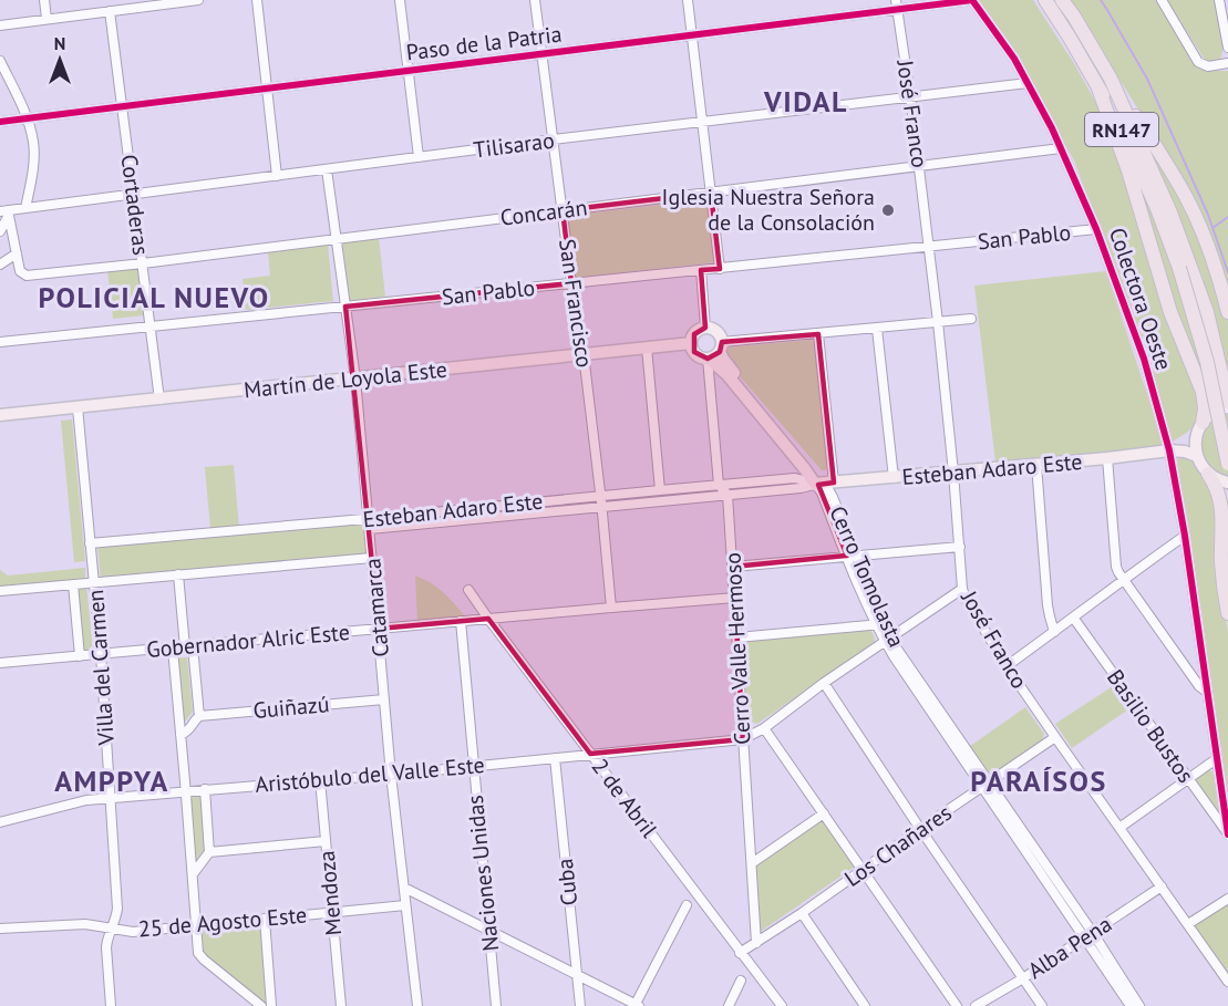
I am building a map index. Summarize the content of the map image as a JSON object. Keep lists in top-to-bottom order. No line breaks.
{"streets":{"highway":["RN147"],"main road":["Martín de Loyola Este","Esteban Adaro Este","Cerro Tomolasta"],"street":["Paso de la Patria","José Franco","Tilisarao","Cortaderas","Concarán","San Pablo","Colectora Oeste","San Francisco","Catamarca","Gobernador Alric Este","Cerro Valle Hermoso","Villa del Carmen","Guiñazú","Basilio Bustos","Aristóbulo del Valle Este","2 de Abril","Los Chañares","Naciones Unidas","Cuba","Mendoza","25 de Agosto Este","Alba Pena"]},"crossings":[["Paso de la Patria","José Franco"],["Paso de la Patria","Cortaderas"],["Paso de la Patria","Colectora Oeste"],["Paso de la Patria","San Francisco"],["José Franco","Tilisarao"],["José Franco","Concarán"],["José Franco","San Pablo"],["José Franco","Esteban Adaro Este"],["José Franco","Los Chañares"],["José Franco","Alba Pena"],["Tilisarao","Cortaderas"],["Tilisarao","Colectora Oeste"],["Tilisarao","San Francisco"],["Tilisarao","Catamarca"],["Cortaderas","Concarán"],["Cortaderas","San Pablo"],["Cortaderas","Martín de Loyola Este"],["Concarán","Colectora Oeste"],["Concarán","San Francisco"],["Concarán","Catamarca"],["San Pablo","Colectora Oeste"],["San Pablo","San Francisco"],["San Pablo","Catamarca"],["Colectora Oeste","Esteban Adaro Este"],["Colectora Oeste","Basilio Bustos"],["San Francisco","Martín de Loyola Este"],["San Francisco","Esteban Adaro Este"],["San Francisco","Gobernador Alric Este"],["Martín de Loyola Este","Cerro Tomolasta"],["Martín de Loyola Este","Catamarca"],["Martín de Loyola Este","Villa del Carmen"],["Esteban Adaro Este","Cerro Tomolasta"],["Esteban Adaro Este","Catamarca"],["Esteban Adaro Este","Cerro Valle Hermoso"],["Esteban Adaro Este","Villa del Carmen"],["Cerro Tomolasta","Los Chañares"],["Cerro Tomolasta","Alba Pena"],["Catamarca","Gobernador Alric Este"],["Catamarca","Guiñazú"],["Catamarca","Aristóbulo del Valle Este"],["Catamarca","25 de Agosto Este"],["Gobernador Alric Este","Cerro Valle Hermoso"],["Gobernador Alric Este","Villa del Carmen"],["Gobernador Alric Este","2 de Abril"],["Gobernador Alric Este","Naciones Unidas"],["Cerro Valle Hermoso","Aristóbulo del Valle Este"],["Cerro Valle Hermoso","Los Chañares"],["Villa del Carmen","Aristóbulo del Valle Este"],["Villa del Carmen","25 de Agosto Este"],["Aristóbulo del Valle Este","2 de Abril"],["Aristóbulo del Valle Este","Naciones Unidas"],["Aristóbulo del Valle Este","Cuba"],["Aristóbulo del Valle Este","Mendoza"],["2 de Abril","Los Chañares"],["Mendoza","25 de Agosto Este"]],"districts":["VIDAL","POLICIAL NUEVO","AMPPYA","PARAÍSOS"],"places":["Iglesia Nuestra Señora de la Consolación"],"north":"top"}
